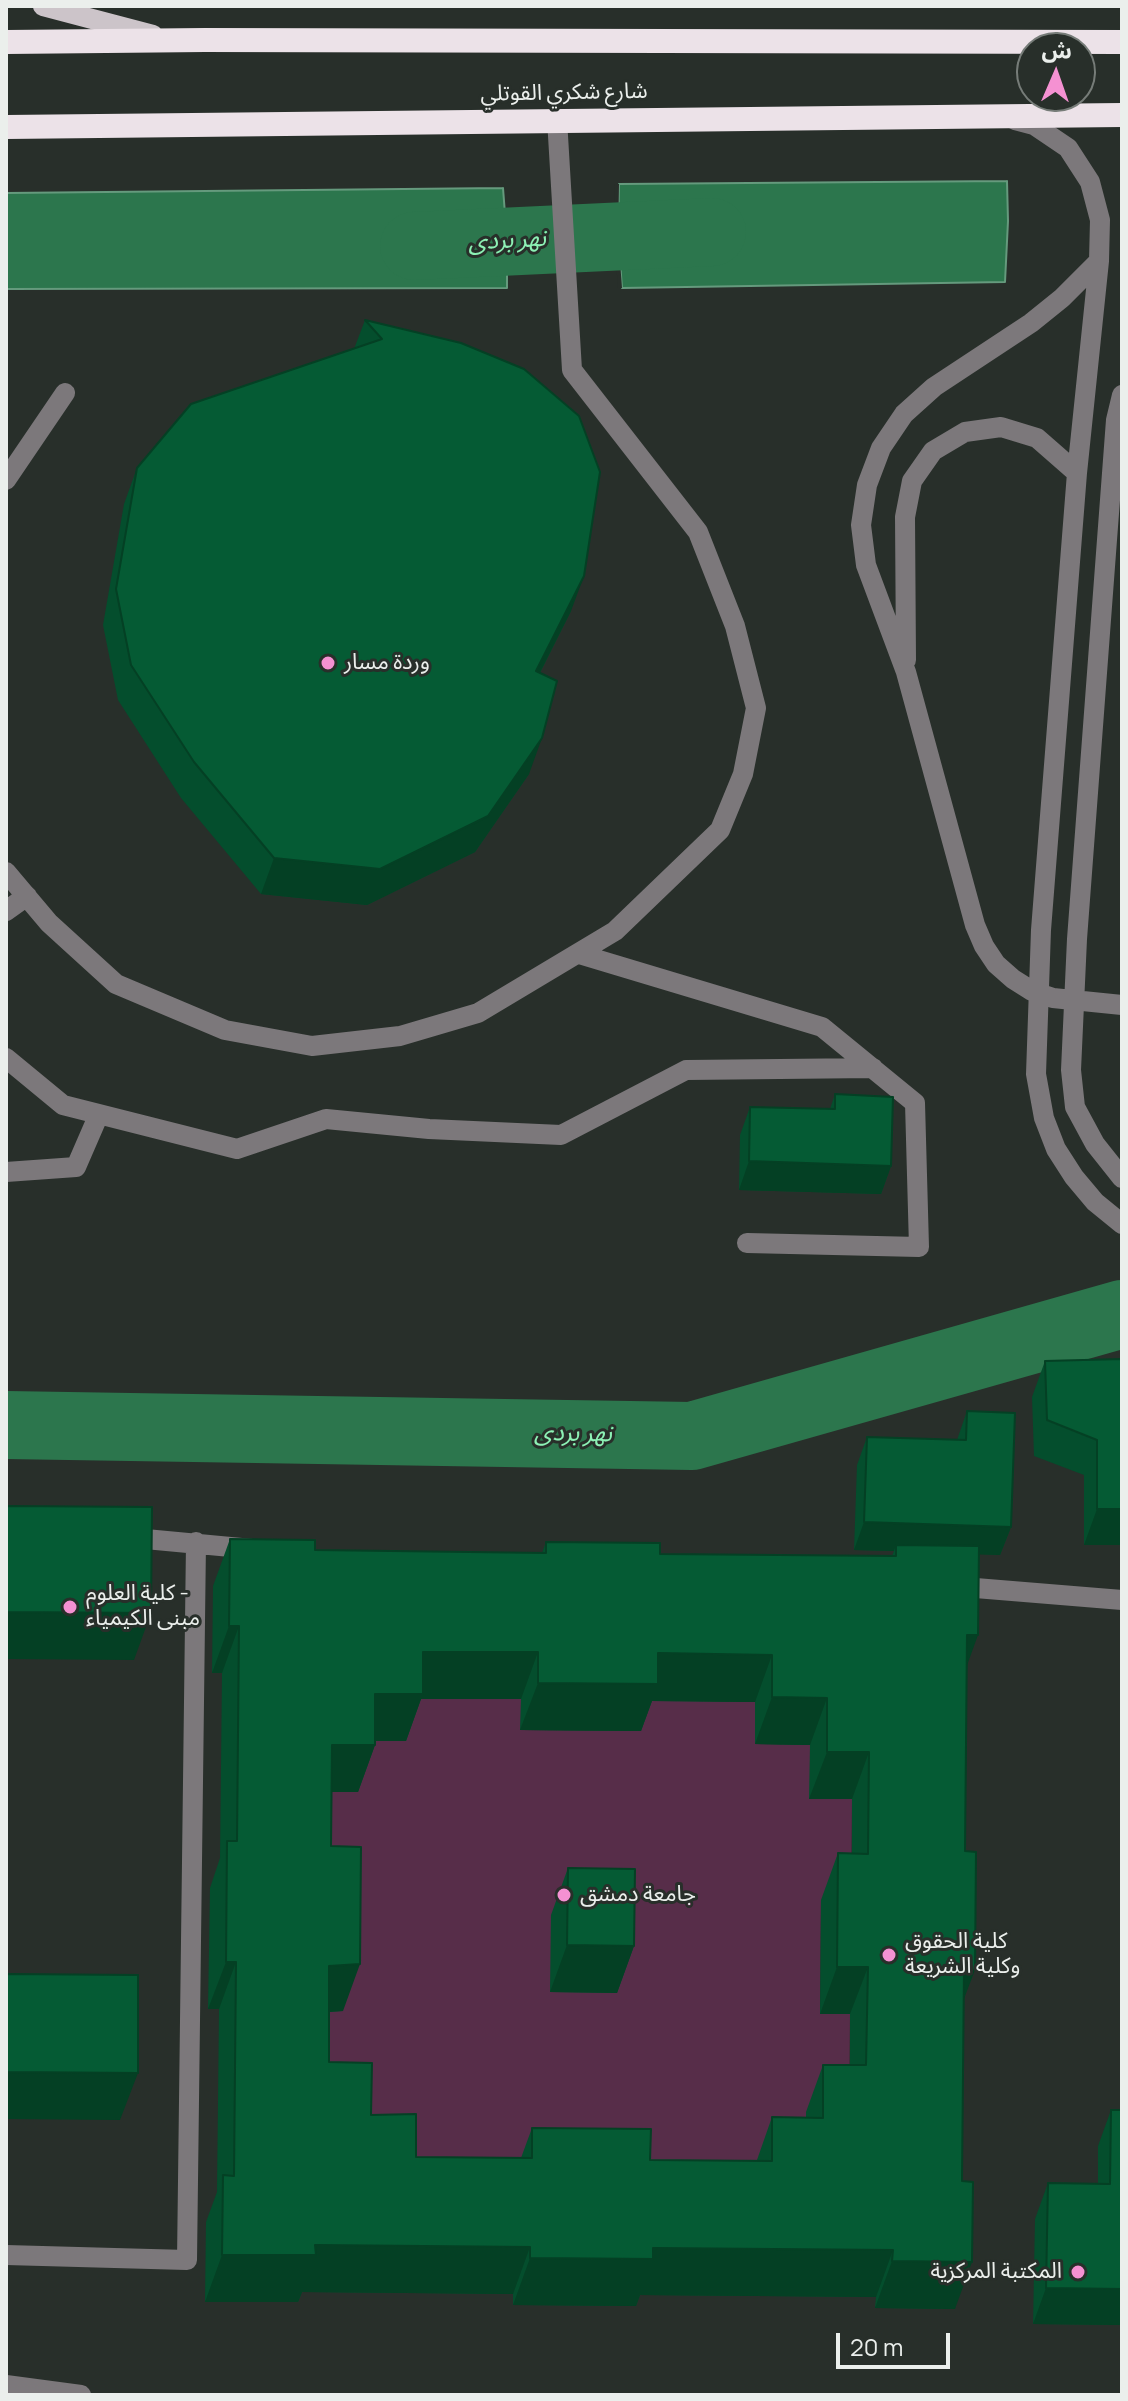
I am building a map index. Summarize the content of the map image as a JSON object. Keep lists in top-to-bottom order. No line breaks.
{"streets":{"highway":["شارع شكري القوتلي"]},"water":["نهر بردى"],"places":["وردة مسار","كلية العلوم - مبنى الكيمياء","جامعة دمشق","كلية الحقوق وكلية الشريعة","المكتبة المركزية"],"scale_bar":"20 m","north":"top"}
